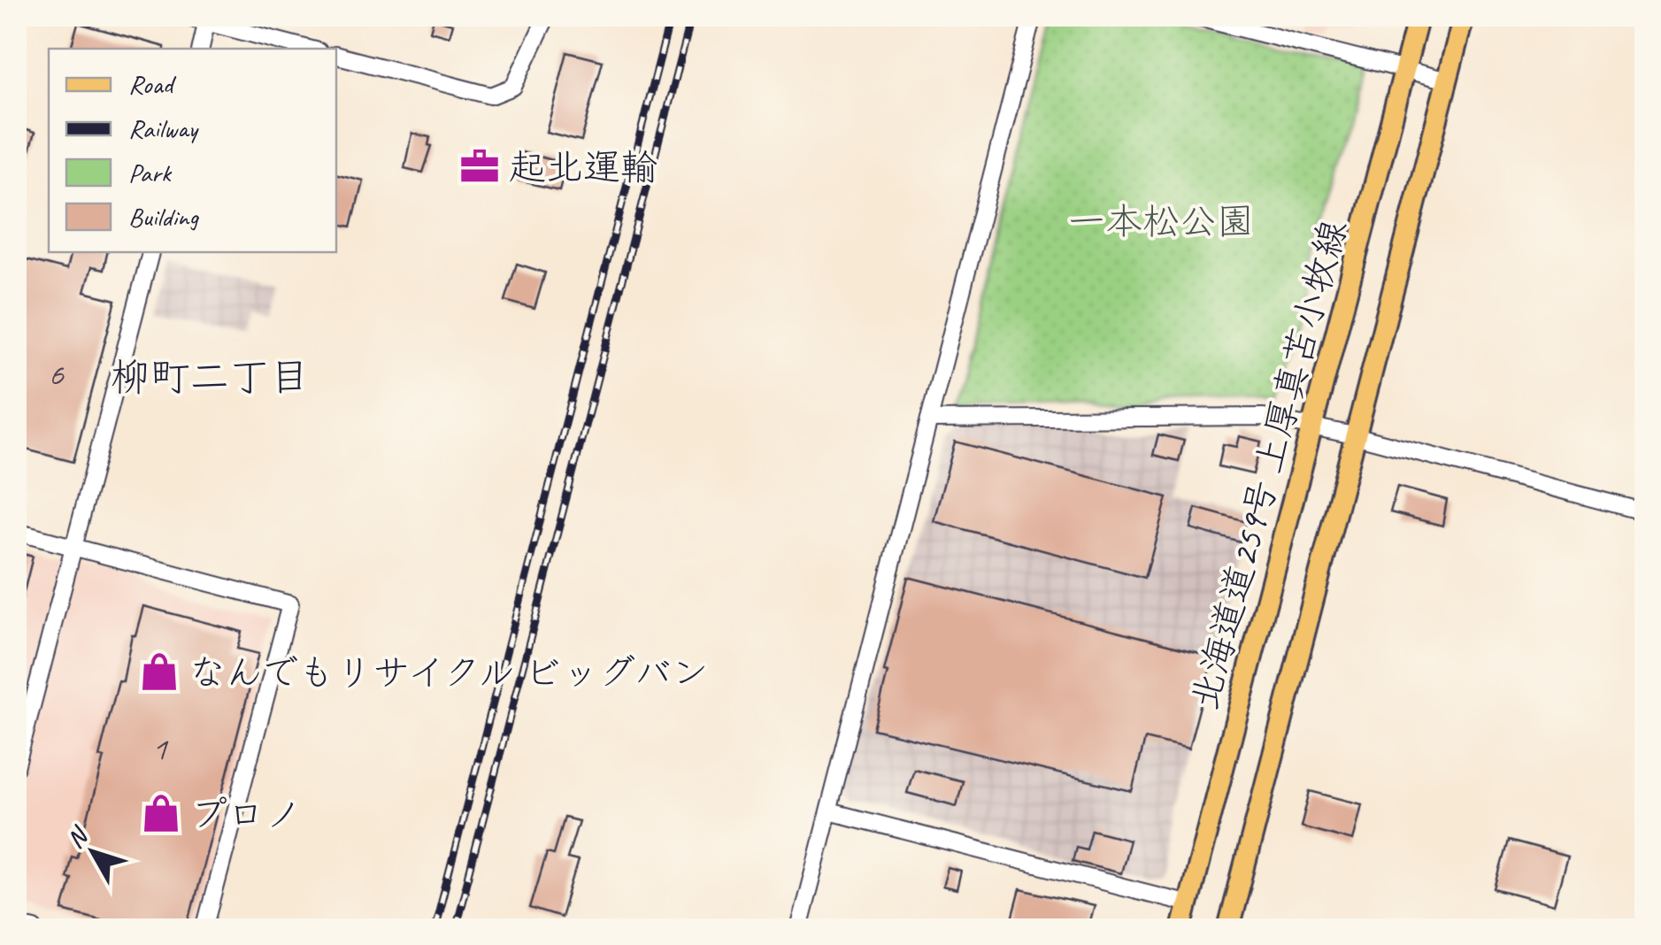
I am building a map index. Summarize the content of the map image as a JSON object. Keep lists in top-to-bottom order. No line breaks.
{"streets":{"main road":["北海道道259号 上厚真苫小牧線"]},"districts":["柳町二丁目"],"parks":["一本松公園"],"places":{"office":["起北運輸"],"shop":["なんでもリサイクル ビッグバン","プロノ"]},"house_numbers":["6","1"],"legend":["Road","Railway","Park","Building"],"north":"top left"}
